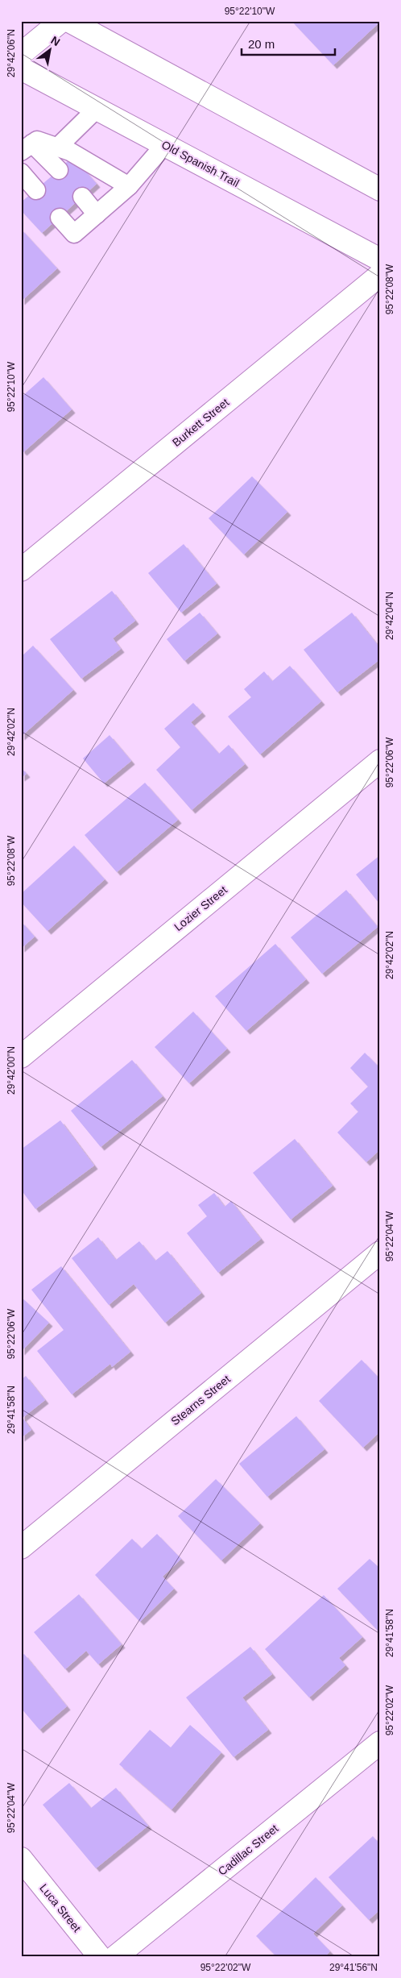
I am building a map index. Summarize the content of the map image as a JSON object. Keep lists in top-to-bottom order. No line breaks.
{"streets":{"street":["Old Spanish Trail","Burkett Street","Lozier Street","Stearns Street","Cadillac Street","Luca Street"]},"scale_bar":"20 m","north":"top right","coordinates":["95°22'10\"W","29°42'06\"N","95°22'08\"W","29°42'04\"N","29°42'02\"N","95°22'06\"W","29°42'00\"N","95°22'04\"W","29°41'58\"N","95°22'02\"W","29°41'56\"N"]}
